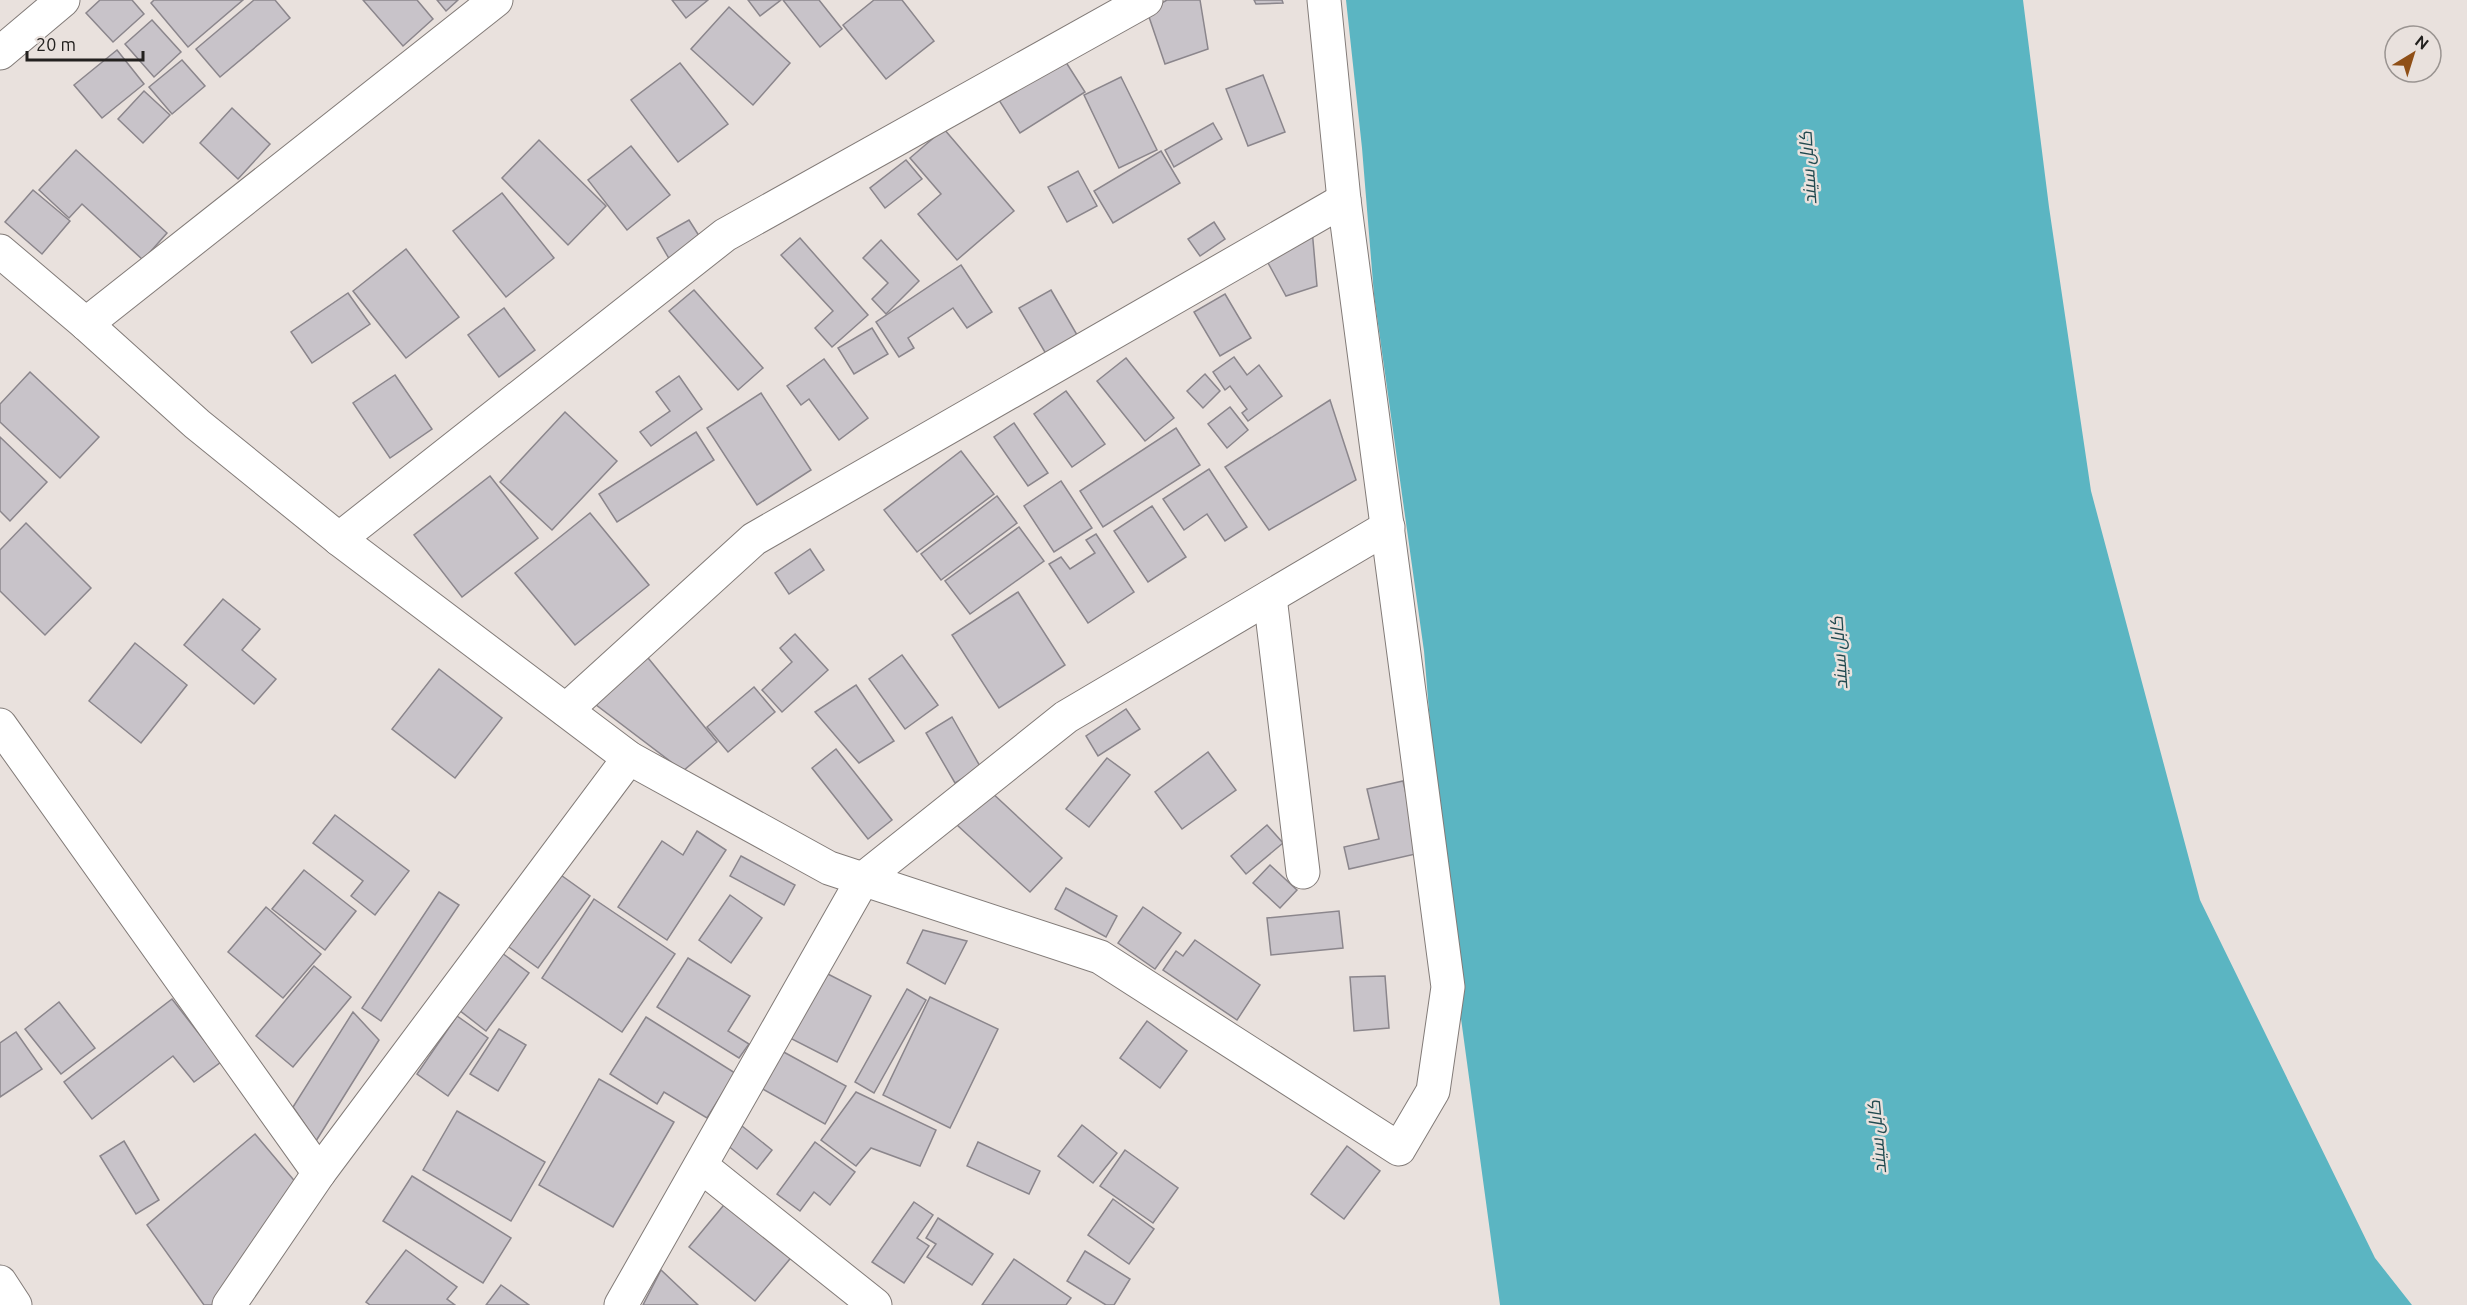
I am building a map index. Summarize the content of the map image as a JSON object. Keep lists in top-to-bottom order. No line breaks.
{"water":["کابل سيند"],"scale_bar":"20 m","north":"top right"}
